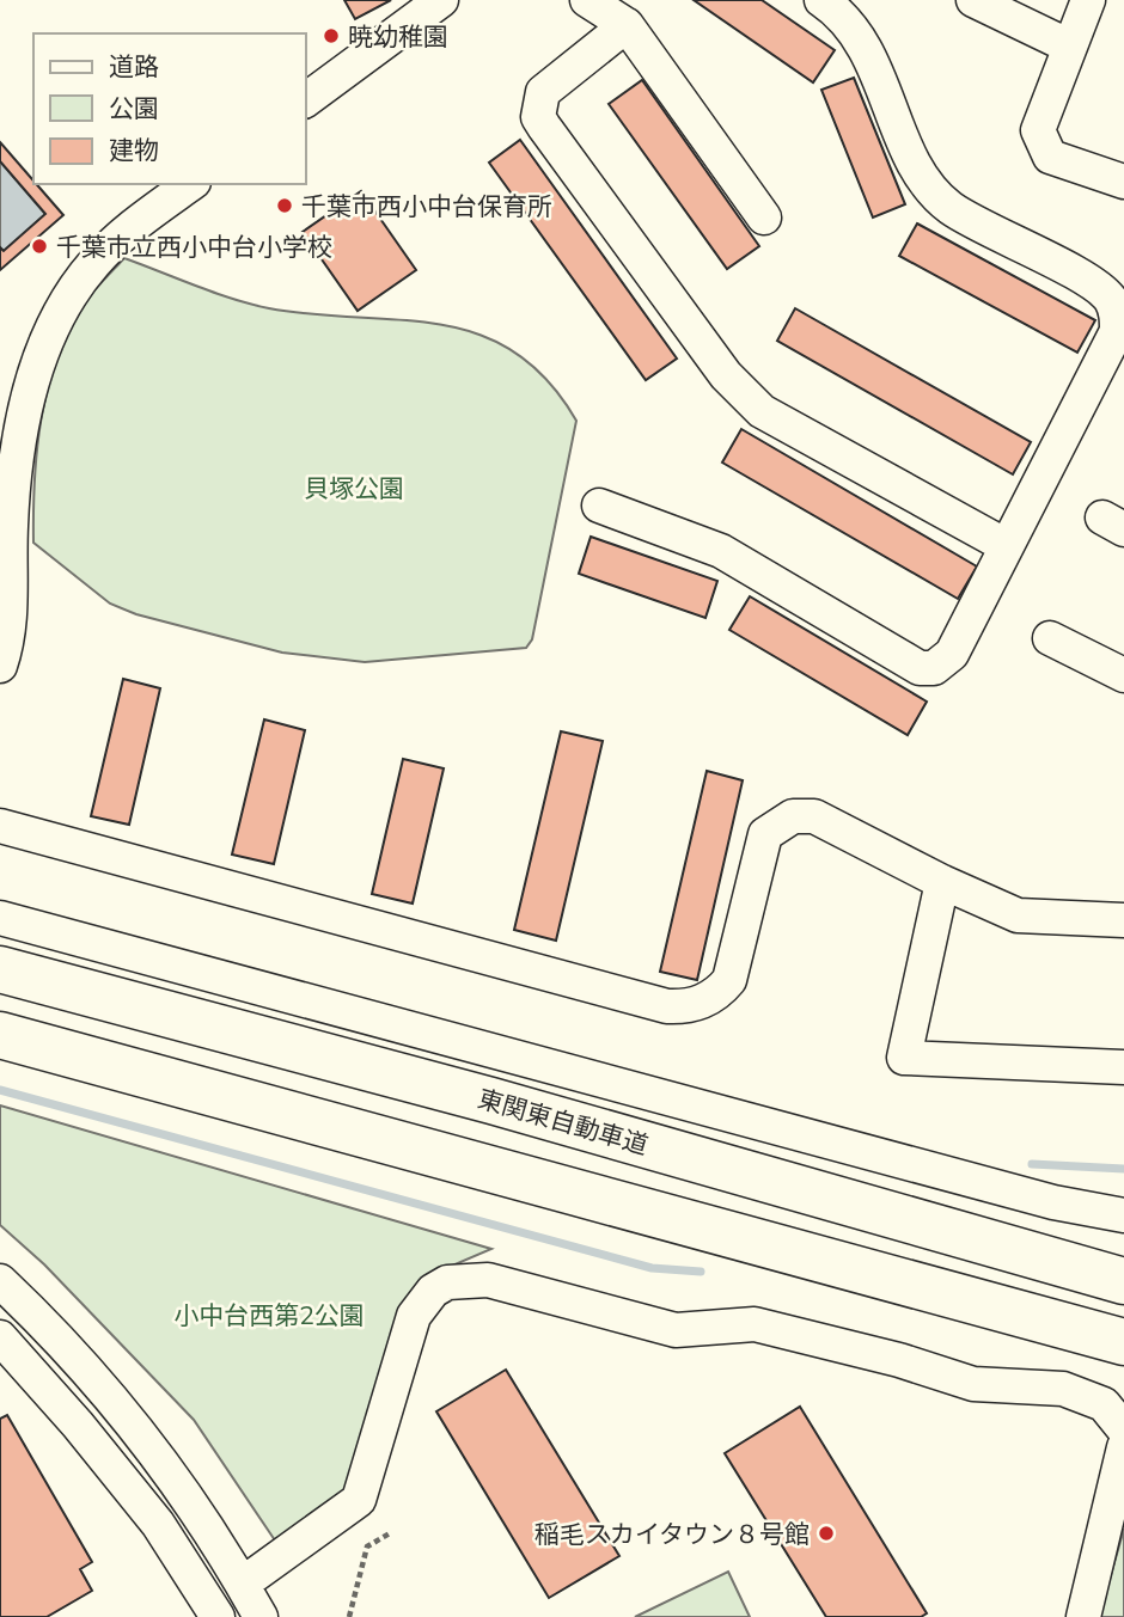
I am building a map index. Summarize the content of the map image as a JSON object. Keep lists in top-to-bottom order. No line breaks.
{"streets":{"highway":["東関東自動車道"]},"parks":["貝塚公園","小中台西第2公園"],"places":["暁幼稚園","千葉市西小中台保育所","千葉市立西小中台小学校","稲毛スカイタウン８号館"],"legend":["道路","公園","建物"]}
